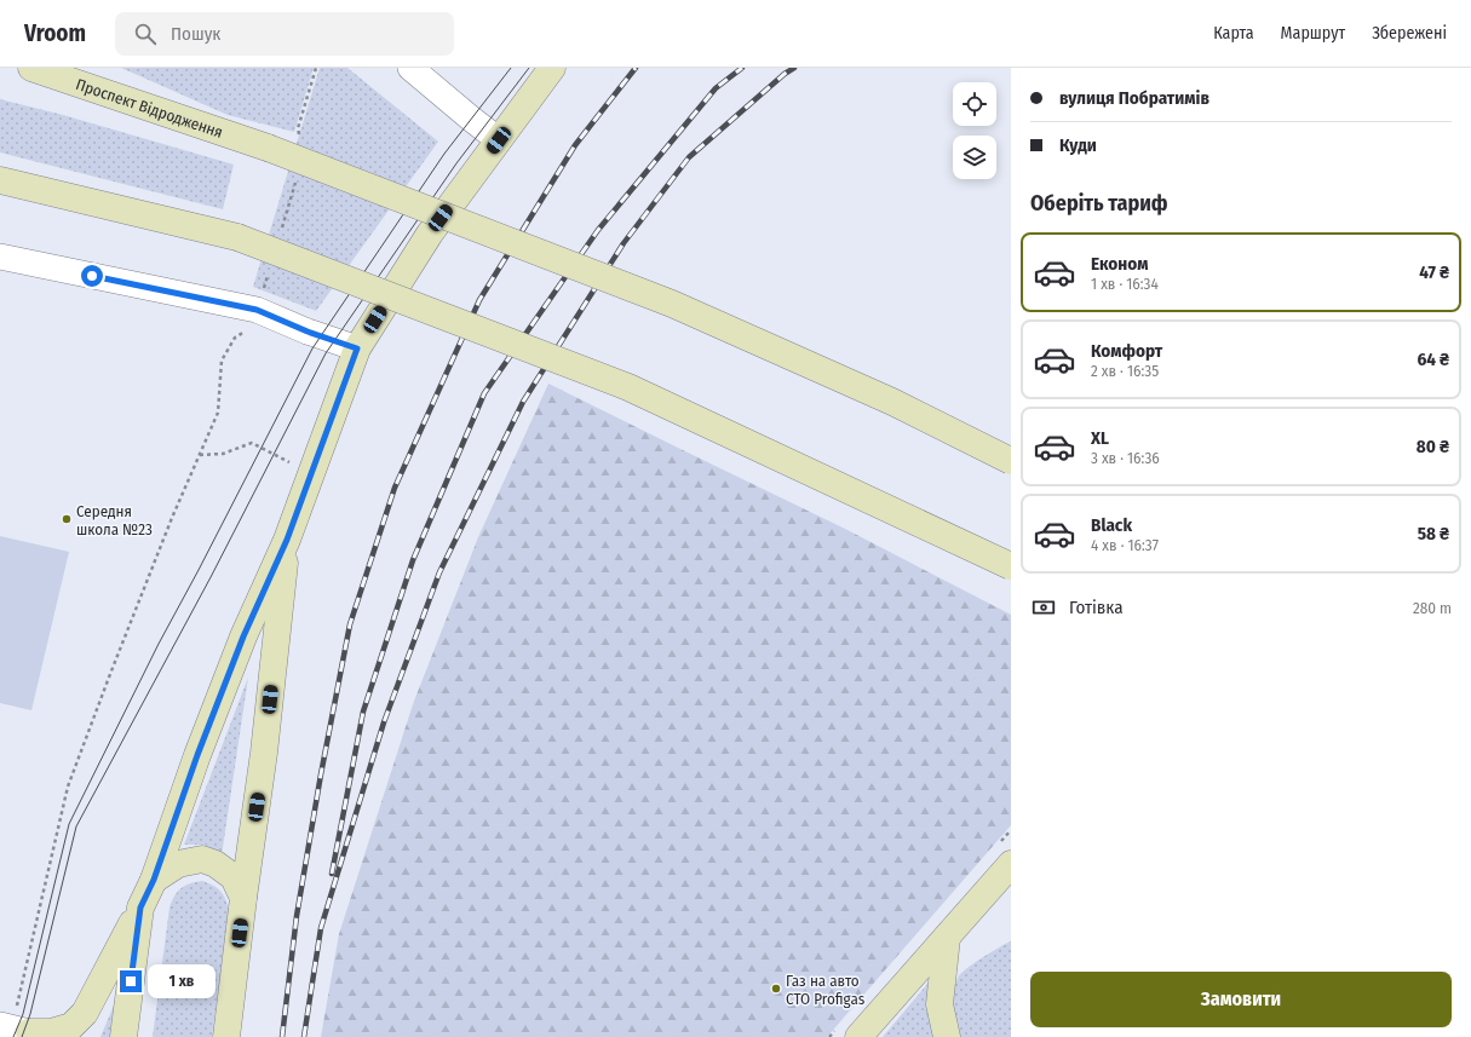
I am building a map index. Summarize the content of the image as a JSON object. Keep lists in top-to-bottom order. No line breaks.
{"streets":{"main road":["Проспект Відродження"]},"places":["Середня школа №23","Газ на авто СТО Profigas"],"page":{"header":"Vroom","search":"Пошук","nav":["Карта","Маршрут","Збережені"],"banner":["вулиця Побратимів","Куди"],"heading":"Оберіть тариф","list":[{"name":"Економ","note":"1 хв · 16:34","value":"47 ₴"},{"name":"Комфорт","note":"2 хв · 16:35","value":"64 ₴"},{"name":"XL","note":"3 хв · 16:36","value":"80 ₴"},{"name":"Black","note":"4 хв · 16:37","value":"58 ₴"}],"pay":["Готівка","280 m"],"buttons":"Замовити","bubble":"1 хв"}}
